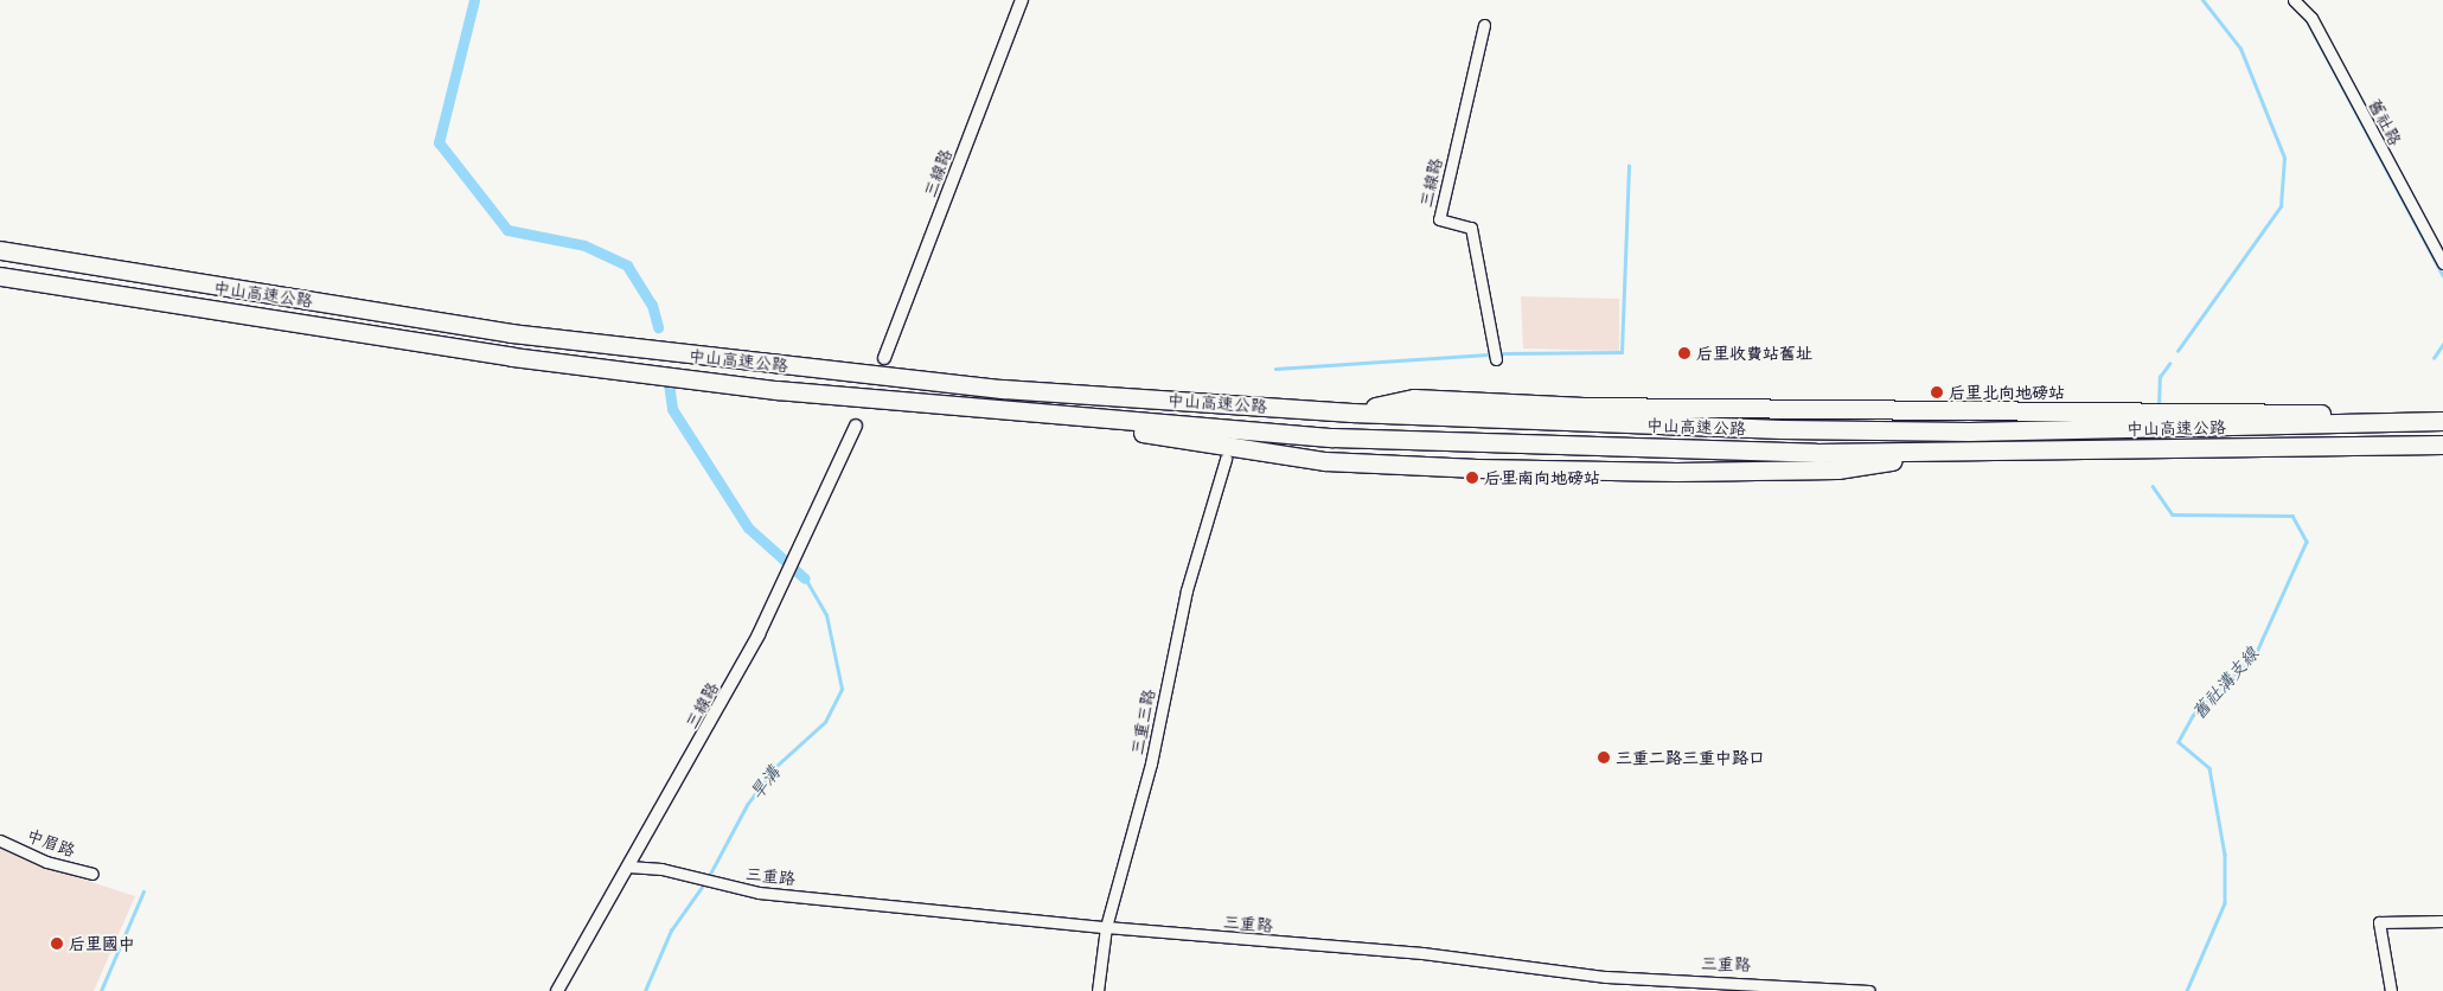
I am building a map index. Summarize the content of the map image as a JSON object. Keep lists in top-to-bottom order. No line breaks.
{"streets":{"highway":["中山高速公路"],"street":["舊社路","三線路","三重三路","中眉路","三重路"]},"crossings":[["三線路","三重路"],["三重三路","三重路"]],"water":["舊社溝支線","旱溝"],"places":["后里收費站舊址","后里北向地磅站","后里南向地磅站","三重二路三重中路口","后里國中"]}
